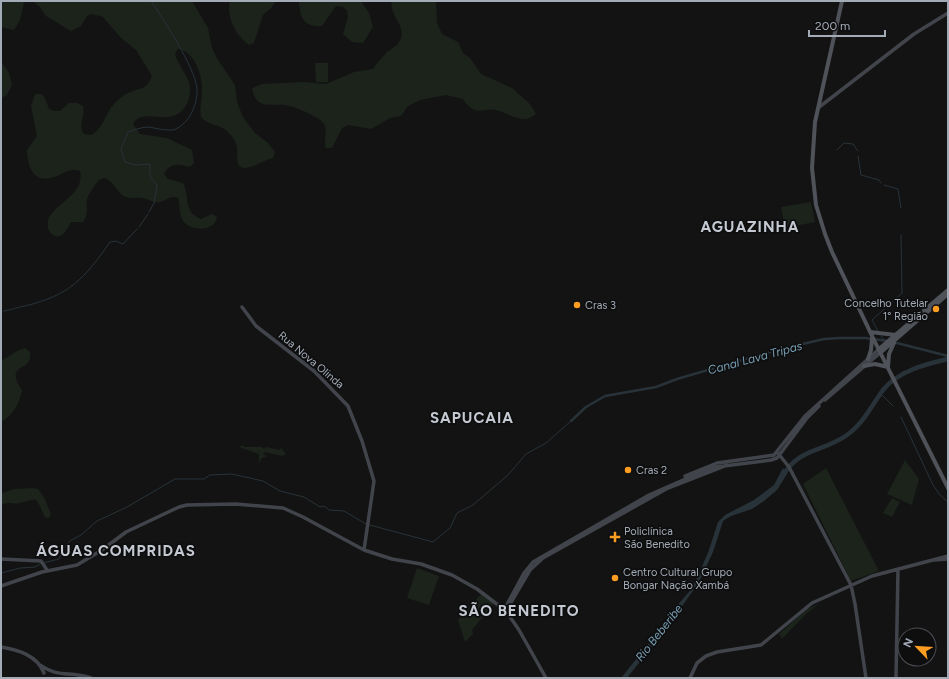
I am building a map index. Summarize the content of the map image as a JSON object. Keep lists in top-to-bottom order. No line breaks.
{"streets":{"main road":["Rua Nova Olinda"]},"districts":["AGUAZINHA","SAPUCAIA","ÁGUAS COMPRIDAS","SÃO BENEDITO"],"water":["Canal Lava Tripas","Rio Beberibe"],"places":{"other":["Cras 3","Concelho Tutelar 1° Região","Cras 2","Centro Cultural Grupo Bongar Nação Xambá"],"health":["Policlínica São Benedito"]},"scale_bar":"200 m","north":"top left"}
